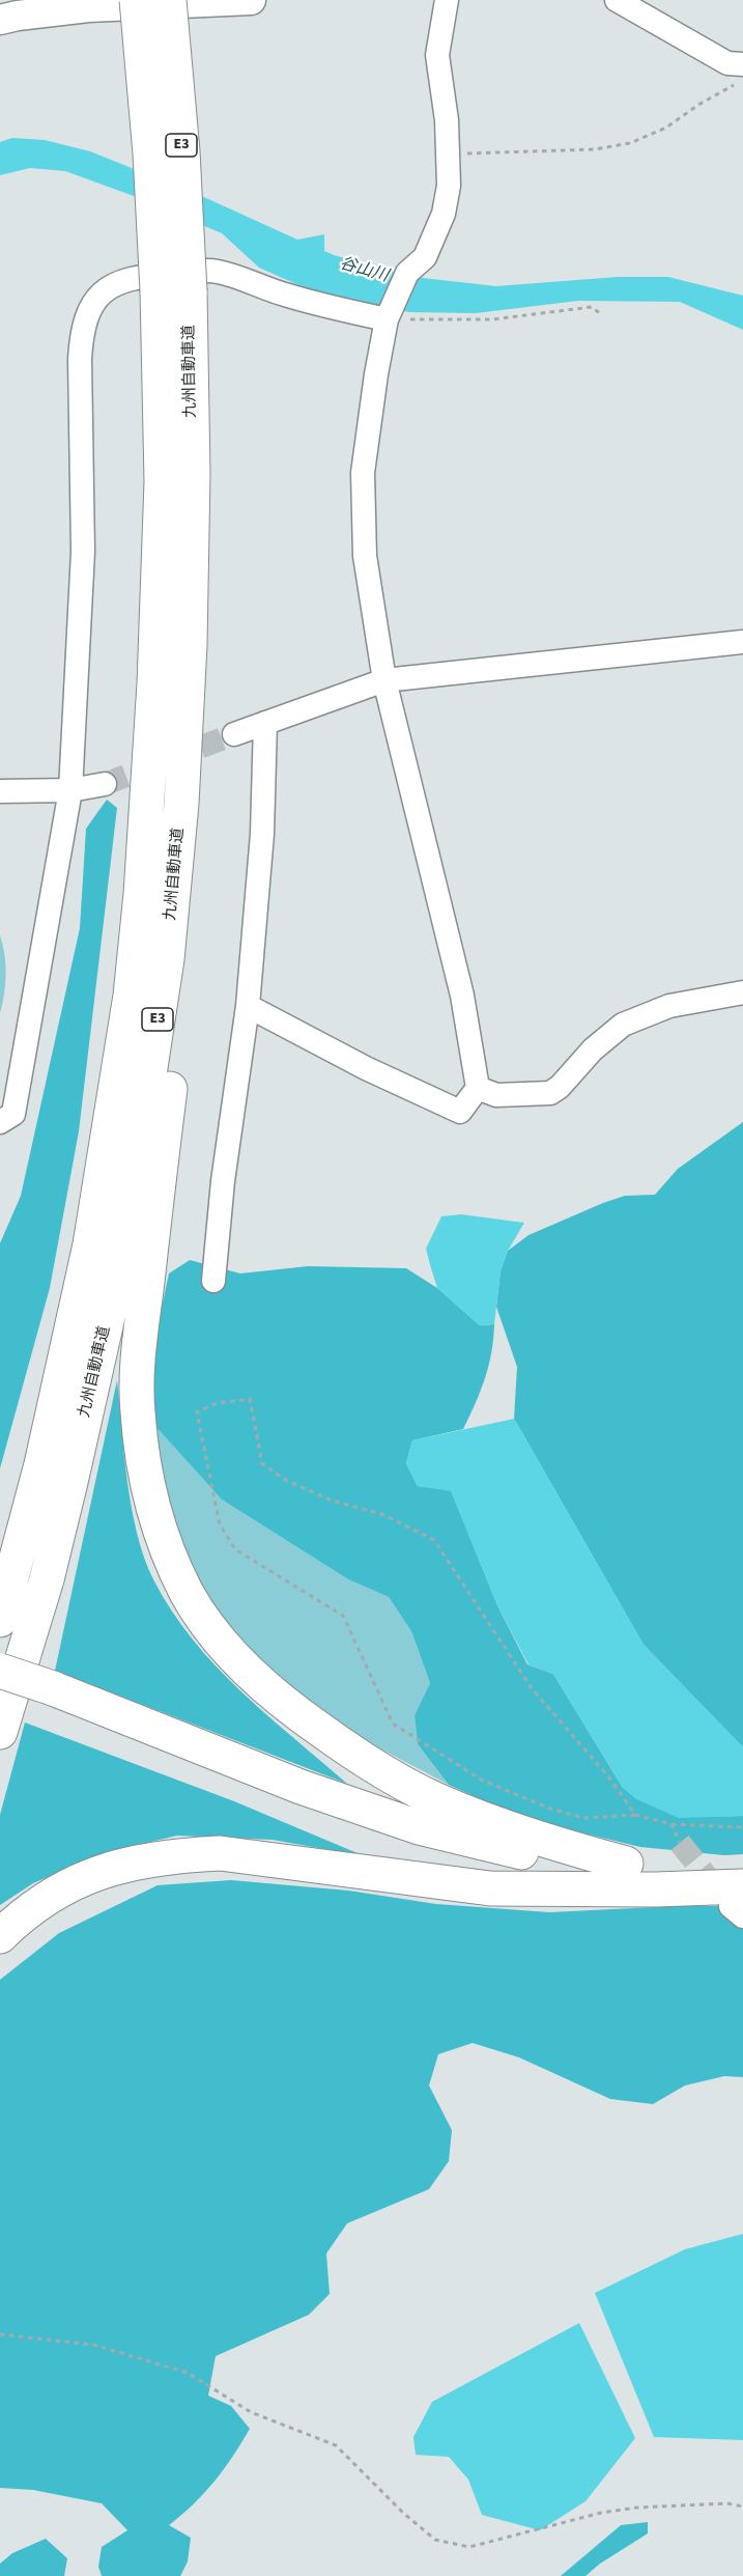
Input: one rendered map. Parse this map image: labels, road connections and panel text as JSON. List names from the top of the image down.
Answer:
{
  "streets": {
    "highway": ["E3", "九州自動車道"]
  },
  "water": ["谷山川"]
}
